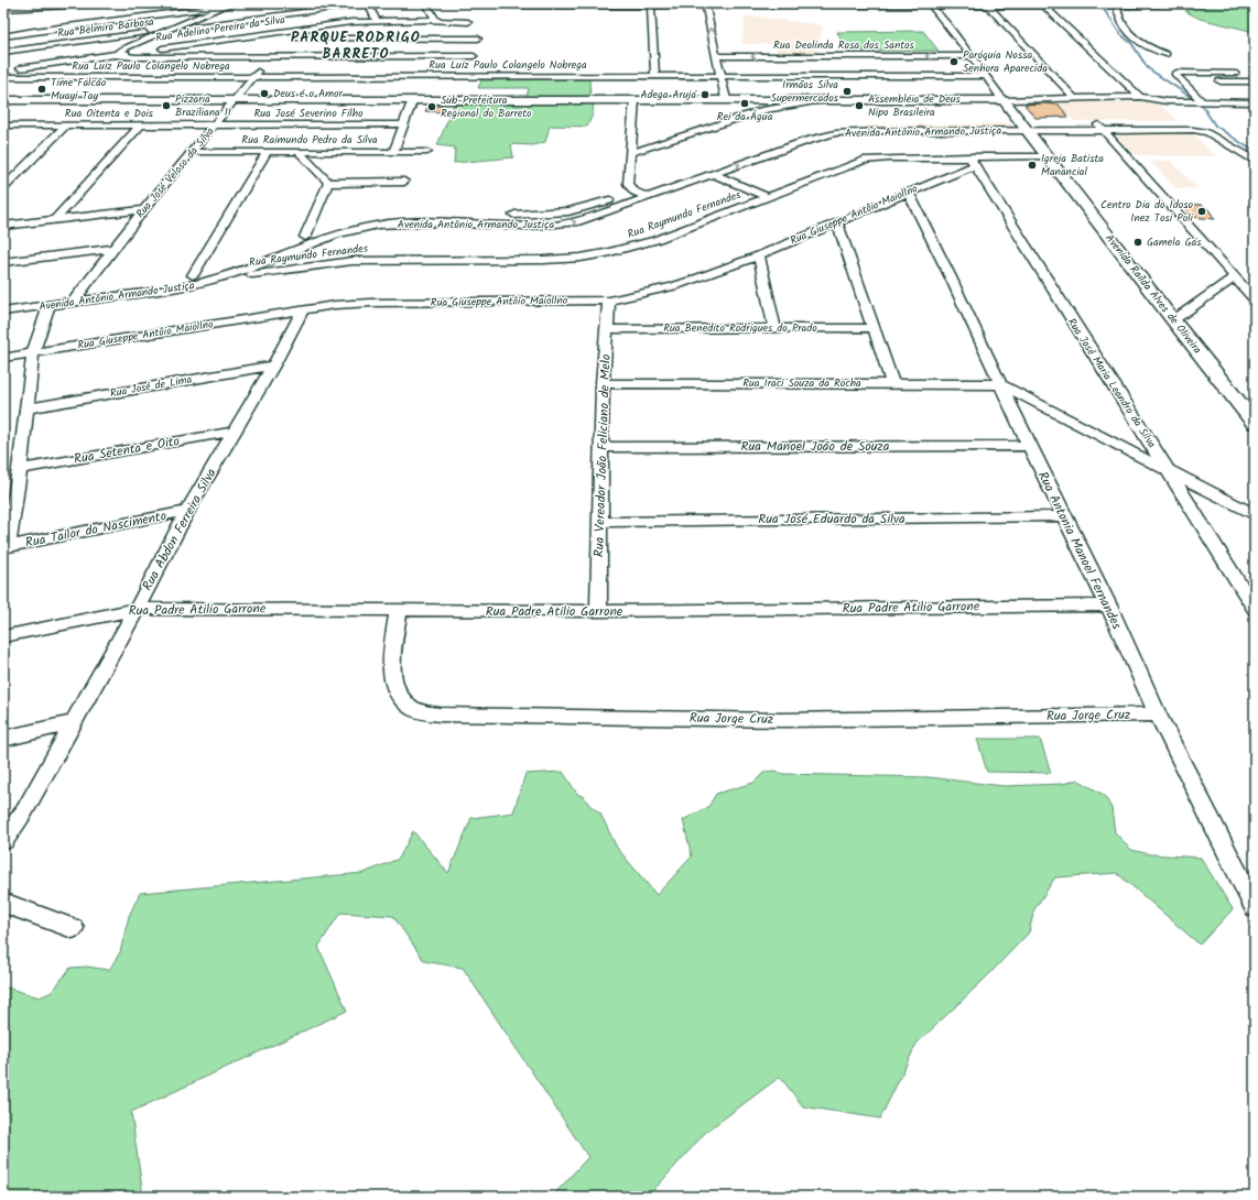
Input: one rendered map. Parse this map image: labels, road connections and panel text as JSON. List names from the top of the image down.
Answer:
{
  "streets": {
    "street": [
      "Rua Belmiro Barbosa",
      "Rua Adelino Pereira da Silva",
      "Rua Deolinda Rosa dos Santos",
      "Rua Luiz Paulo Colangelo Nobrega",
      "Rua Oitenta e Dois",
      "Rua José Severino Filho",
      "Avenida Antônio Armando Justiça",
      "Rua Raimundo Pedro da Silva",
      "Rua José Veloso da Silva",
      "Rua Raymundo Fernandes",
      "Rua Giuseppe Antôio Maiollno",
      "Avenida Raílda Alves de Oliveira",
      "Rua Benedito Rodrigues do Prado",
      "Rua Iraci Souza da Rocha",
      "Rua José Maria Leandro da Silva",
      "Rua José de Lima",
      "Rua Manoel João de Souza",
      "Rua Setenta e Oito",
      "Rua Vereador João Feliciano de Melo",
      "Rua José Eduardo da Silva",
      "Rua Tailor do Nascimento",
      "Rua Abdon Ferreira Silva",
      "Rua Antonia Manoel Fernandes",
      "Rua Padre Atilio Garrone",
      "Rua Jorge Cruz"
    ]
  },
  "crossings": [
    ["Rua Adelino Pereira da Silva", "Rua Luiz Paulo Colangelo Nobrega"],
    ["Rua Deolinda Rosa dos Santos", "Avenida Raílda Alves de Oliveira"],
    ["Rua Luiz Paulo Colangelo Nobrega", "Rua José Veloso da Silva"],
    ["Rua Luiz Paulo Colangelo Nobrega", "Avenida Raílda Alves de Oliveira"],
    ["Rua Oitenta e Dois", "Rua José Severino Filho"],
    ["Rua Oitenta e Dois", "Rua José Veloso da Silva"],
    ["Rua José Severino Filho", "Rua José Veloso da Silva"],
    ["Avenida Antônio Armando Justiça", "Rua José Veloso da Silva"],
    ["Avenida Antônio Armando Justiça", "Rua Raymundo Fernandes"],
    ["Avenida Antônio Armando Justiça", "Avenida Raílda Alves de Oliveira"],
    ["Rua Raimundo Pedro da Silva", "Rua José Veloso da Silva"],
    ["Rua Raymundo Fernandes", "Rua Giuseppe Antôio Maiollno"],
    ["Rua Raymundo Fernandes", "Avenida Raílda Alves de Oliveira"],
    ["Rua Raymundo Fernandes", "Rua José Maria Leandro da Silva"],
    ["Rua Giuseppe Antôio Maiollno", "Rua José Maria Leandro da Silva"],
    ["Rua Giuseppe Antôio Maiollno", "Rua Vereador João Feliciano de Melo"],
    ["Rua Giuseppe Antôio Maiollno", "Rua Abdon Ferreira Silva"],
    ["Rua Giuseppe Antôio Maiollno", "Rua Antonia Manoel Fernandes"],
    ["Rua Benedito Rodrigues do Prado", "Rua Vereador João Feliciano de Melo"],
    ["Rua Iraci Souza da Rocha", "Rua Vereador João Feliciano de Melo"],
    ["Rua Iraci Souza da Rocha", "Rua Antonia Manoel Fernandes"],
    ["Rua José de Lima", "Rua Abdon Ferreira Silva"],
    ["Rua Manoel João de Souza", "Rua Vereador João Feliciano de Melo"],
    ["Rua Manoel João de Souza", "Rua Antonia Manoel Fernandes"],
    ["Rua Setenta e Oito", "Rua Abdon Ferreira Silva"],
    ["Rua Vereador João Feliciano de Melo", "Rua José Eduardo da Silva"],
    ["Rua Vereador João Feliciano de Melo", "Rua Padre Atilio Garrone"],
    ["Rua José Eduardo da Silva", "Rua Antonia Manoel Fernandes"],
    ["Rua Tailor do Nascimento", "Rua Abdon Ferreira Silva"],
    ["Rua Abdon Ferreira Silva", "Rua Padre Atilio Garrone"],
    ["Rua Antonia Manoel Fernandes", "Rua Padre Atilio Garrone"],
    ["Rua Antonia Manoel Fernandes", "Rua Jorge Cruz"],
    ["Rua Padre Atilio Garrone", "Rua Jorge Cruz"]
  ],
  "districts": ["PARQUE RODRIGO BARRETO"],
  "places": [
    "Paróquia Nossa Senhora Aparecida",
    "Time Falcão Muayi Tay",
    "Irmãos Silva Supermercados",
    "Deus é o Amor",
    "Adega Arujá",
    "Rei da Água",
    "Pizzaria Braziliana II",
    "Assembléia de Deus Nipo Brasileira",
    "Sub-Prefeitura Regional do Barreto",
    "Igreja Batista Manancial",
    "Centro Dia do Idoso Inez Tosi Poli",
    "Gamela Gás"
  ]
}
